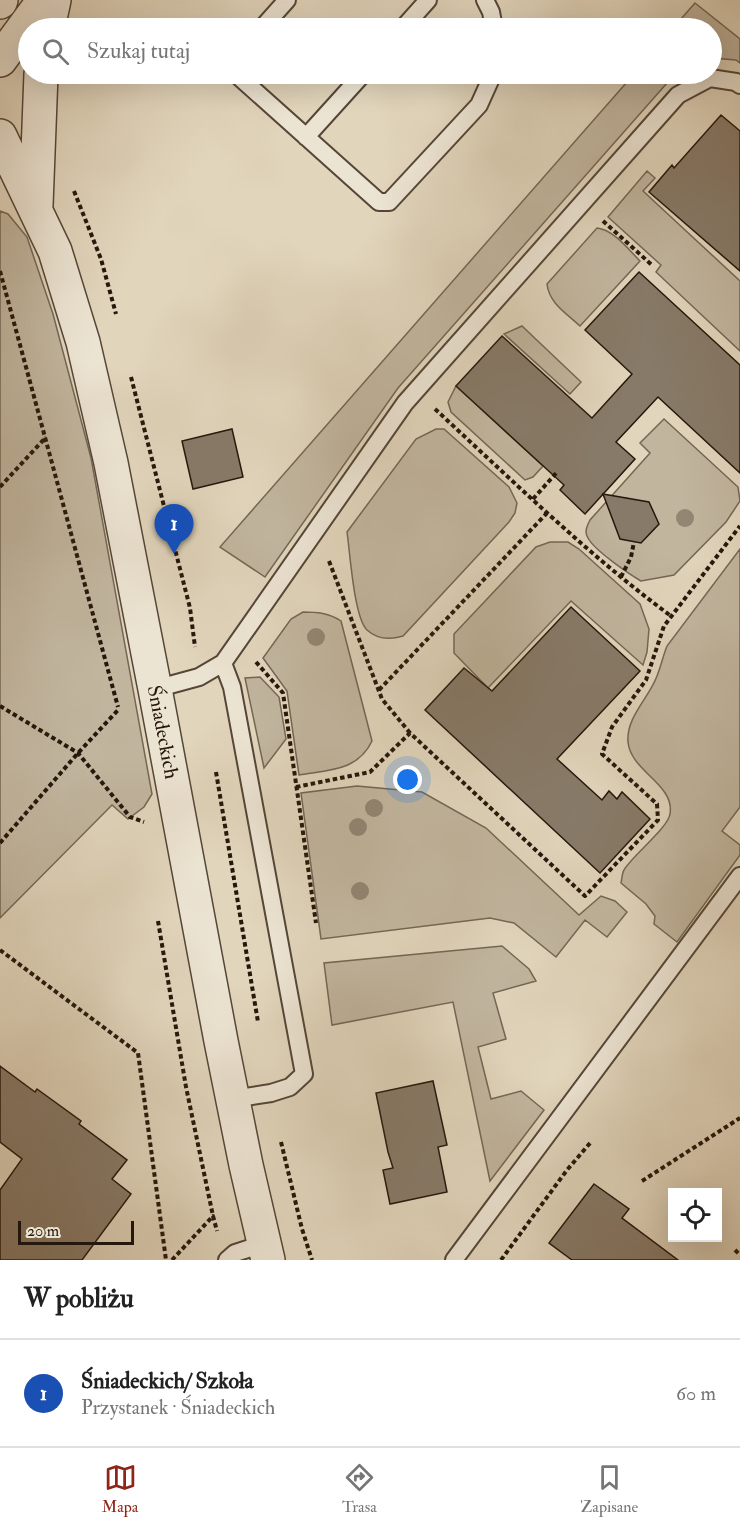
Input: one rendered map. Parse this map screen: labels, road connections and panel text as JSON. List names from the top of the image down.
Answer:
{
  "streets": {
    "street": ["Śniadeckich"]
  },
  "scale_bar": "20 m",
  "page": {
    "search": "Szukaj tutaj",
    "pins": "1",
    "scale": "20 m",
    "heading": "W pobliżu",
    "list": [
      {
        "mark": "1",
        "name": "Śniadeckich/ Szkoła",
        "note": "Przystanek · Śniadeckich",
        "value": "60 m"
      }
    ],
    "nav": ["Mapa", "Trasa", "Zapisane"]
  }
}
